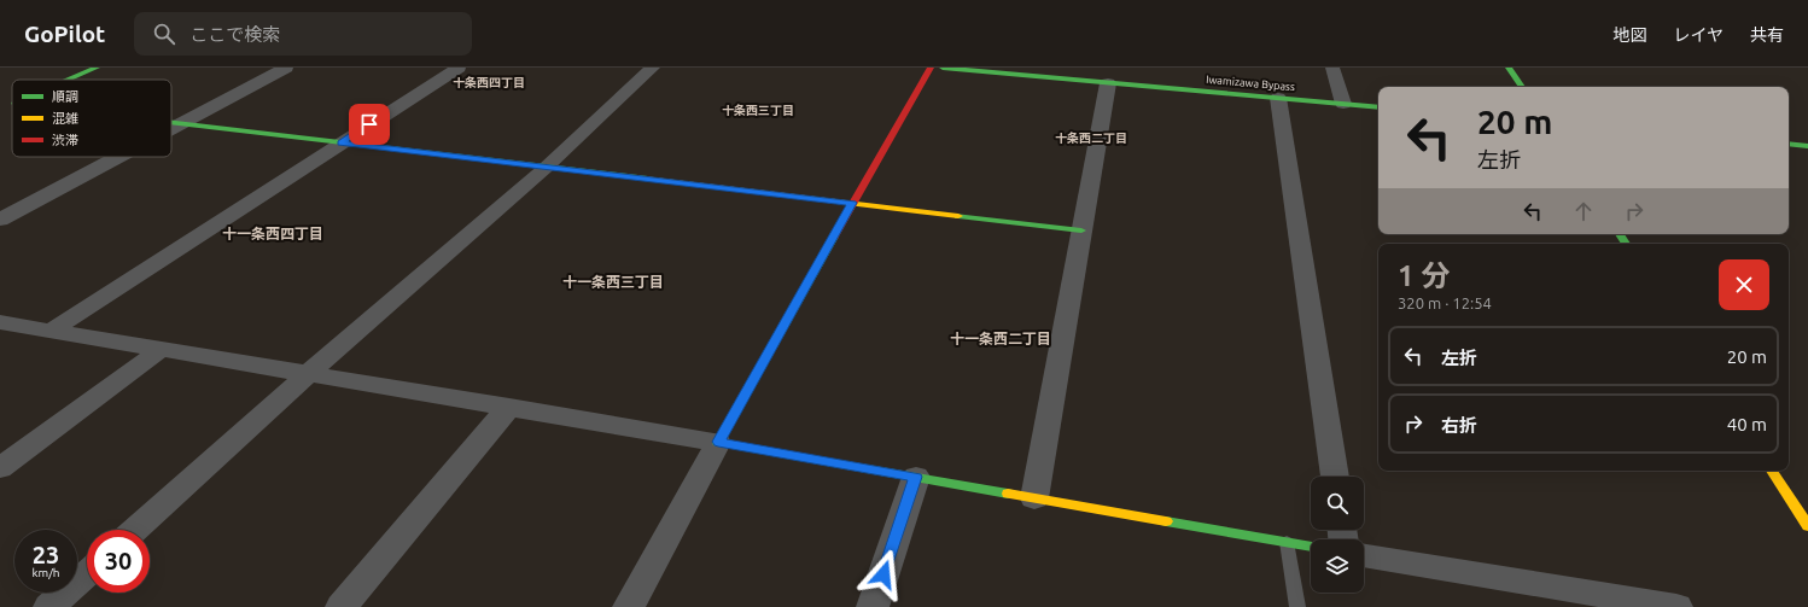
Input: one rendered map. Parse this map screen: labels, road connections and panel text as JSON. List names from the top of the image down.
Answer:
{
  "streets": {
    "main road": ["Iwamizawa Bypass"]
  },
  "districts": [
    "十条西四丁目",
    "十条西三丁目",
    "十条西二丁目",
    "十一条西四丁目",
    "十一条西三丁目",
    "十一条西二丁目"
  ],
  "legend": ["順調", "混雑", "渋滞"],
  "page": {
    "header": "GoPilot",
    "search": "ここで検索",
    "nav": ["地図", "レイヤ", "共有"],
    "turn": ["20 m", "左折"],
    "heading": ["1 分", "320 m · 12:54"],
    "list": [
      {
        "name": "左折",
        "value": "20 m"
      },
      {
        "name": "右折",
        "value": "40 m"
      }
    ],
    "speed": "23 km/h",
    "limit": "30"
  }
}
